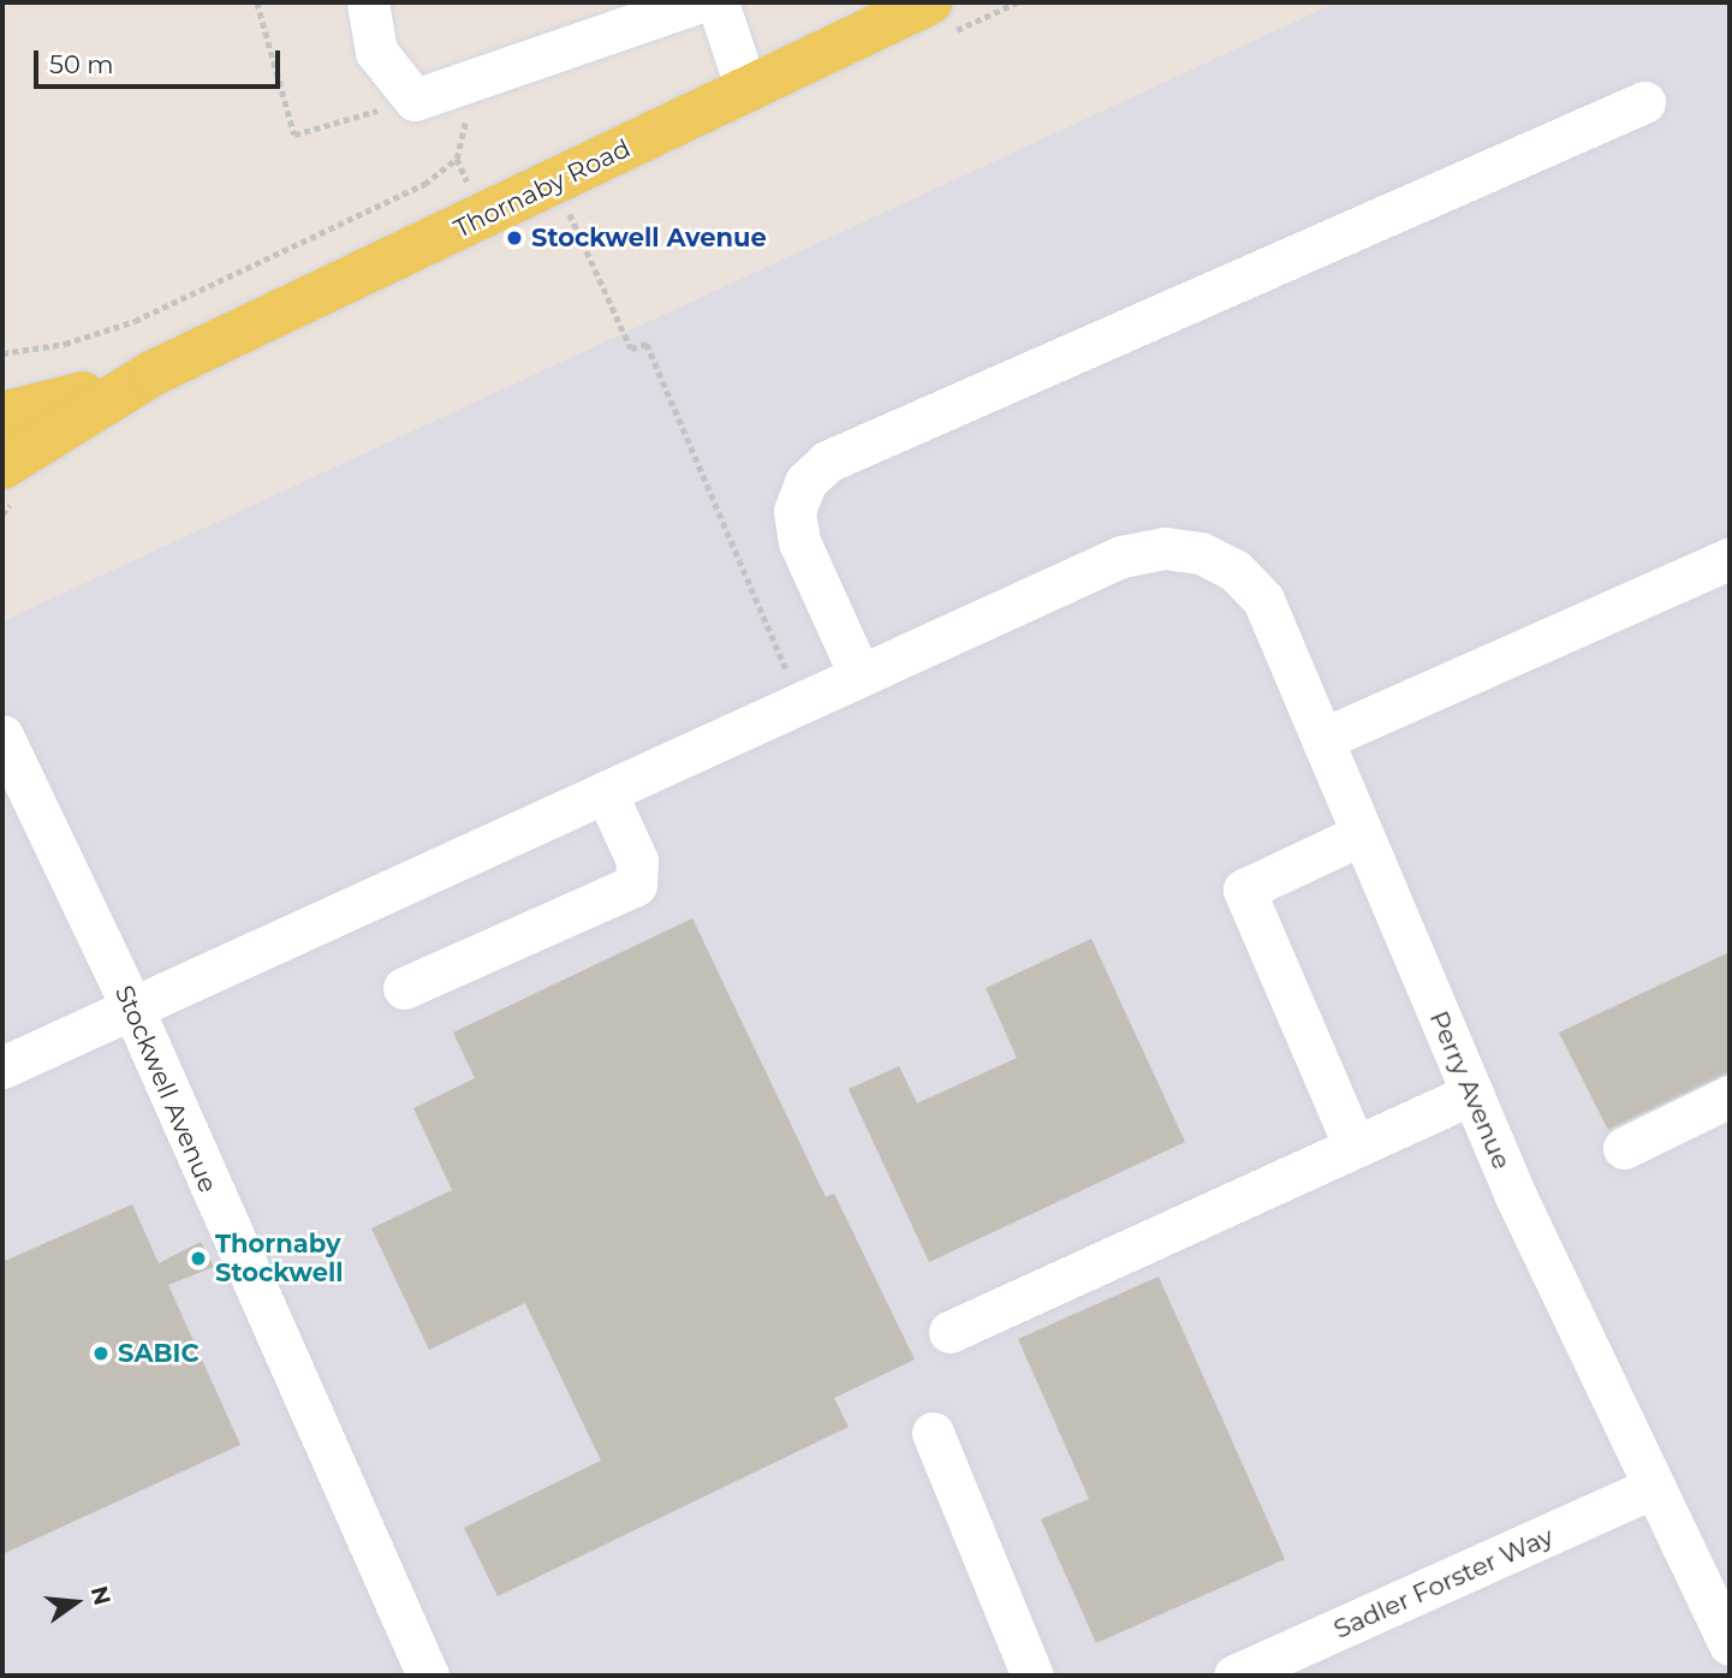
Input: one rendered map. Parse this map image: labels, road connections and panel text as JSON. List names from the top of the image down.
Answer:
{
  "streets": {
    "main road": ["Thornaby Road"],
    "street": ["Stockwell Avenue", "Perry Avenue", "Sadler Forster Way"]
  },
  "crossings": [
    ["Perry Avenue", "Sadler Forster Way"]
  ],
  "places": ["Stockwell Avenue", "Thornaby Stockwell", "SABIC"],
  "scale_bar": "50 m",
  "north": "right"
}
